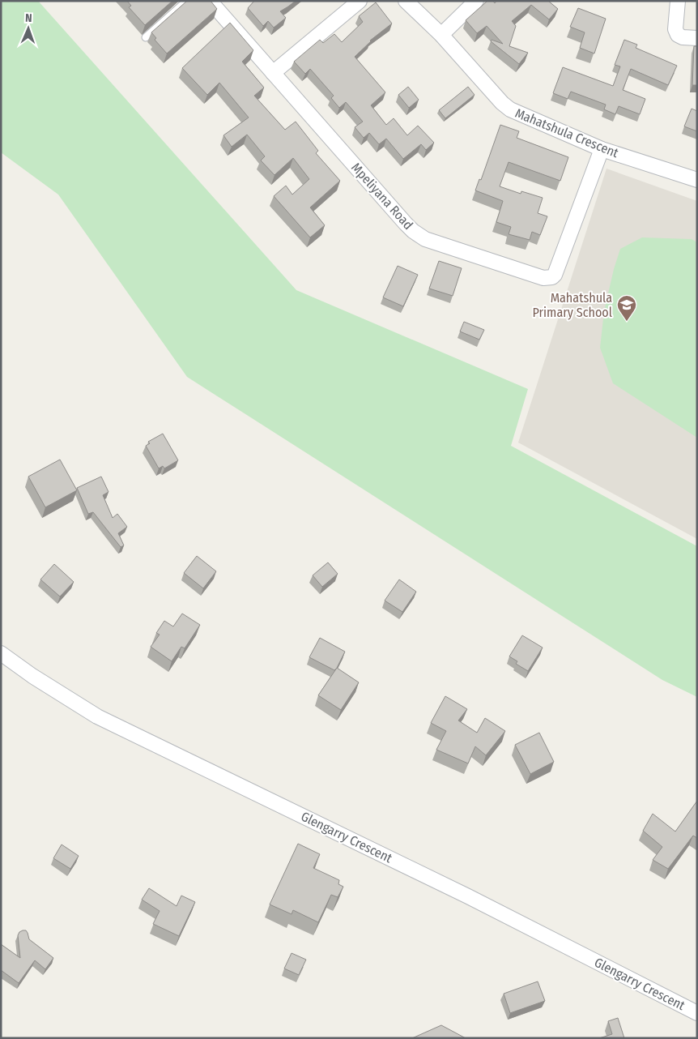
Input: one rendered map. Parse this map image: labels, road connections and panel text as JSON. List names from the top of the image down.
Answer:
{
  "streets": {
    "street": ["Mahatshula Crescent", "Mpeliyana Road", "Glengarry Crescent"]
  },
  "crossings": [
    ["Mahatshula Crescent", "Mpeliyana Road"]
  ],
  "places": {
    "school or university": ["Mahatshula Primary School"]
  },
  "north": "top"
}
